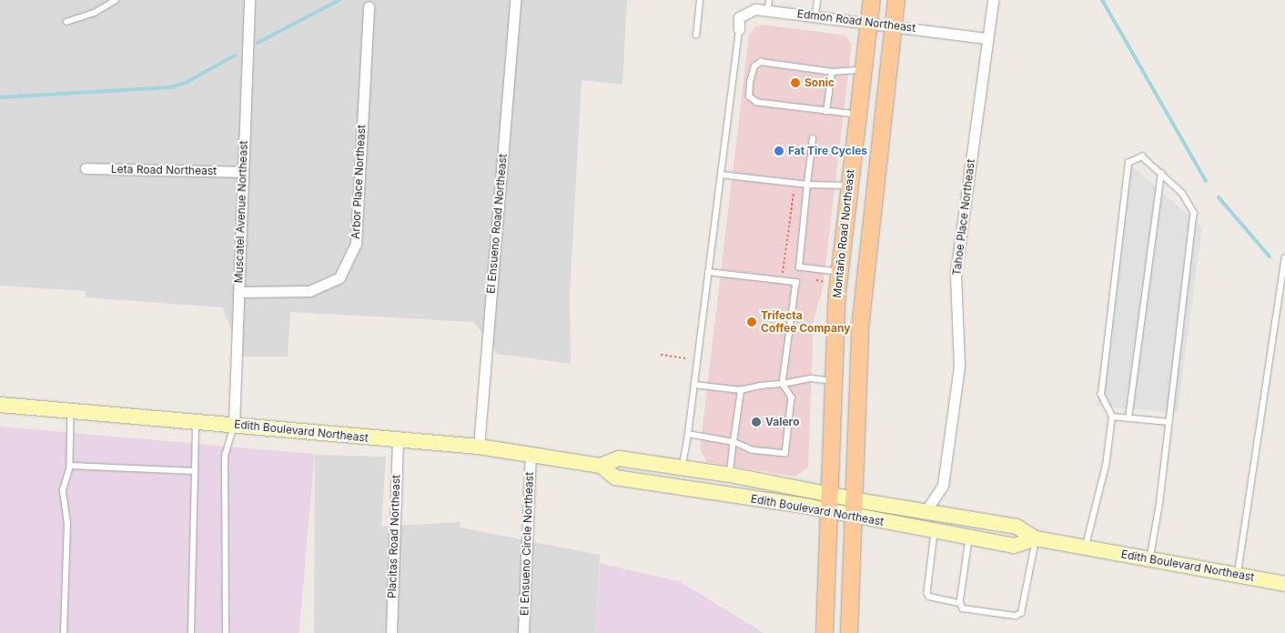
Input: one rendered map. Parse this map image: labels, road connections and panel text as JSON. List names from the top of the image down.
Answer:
{
  "streets": {
    "main road": ["Montaño Road Northeast"],
    "street": [
      "Edmon Road Northeast",
      "Leta Road Northeast",
      "Arbor Place Northeast",
      "Muscatel Avenue Northeast",
      "Tahoe Place Northeast",
      "El Ensueno Road Northeast",
      "Edith Boulevard Northeast",
      "Placitas Road Northeast",
      "El Ensueno Circle Northeast"
    ]
  },
  "crossings": [
    ["Edmon Road Northeast", "Tahoe Place Northeast"],
    ["Edmon Road Northeast", "Montaño Road Northeast"],
    ["Leta Road Northeast", "Muscatel Avenue Northeast"],
    ["Arbor Place Northeast", "Muscatel Avenue Northeast"],
    ["Muscatel Avenue Northeast", "Edith Boulevard Northeast"],
    ["Tahoe Place Northeast", "Edith Boulevard Northeast"],
    ["El Ensueno Road Northeast", "Edith Boulevard Northeast"],
    ["Montaño Road Northeast", "Edith Boulevard Northeast"],
    ["Edith Boulevard Northeast", "Placitas Road Northeast"],
    ["Edith Boulevard Northeast", "El Ensueno Circle Northeast"]
  ],
  "places": [
    "Sonic",
    "Fat Tire Cycles",
    "Trifecta Coffee Company",
    "Valero"
  ]
}
